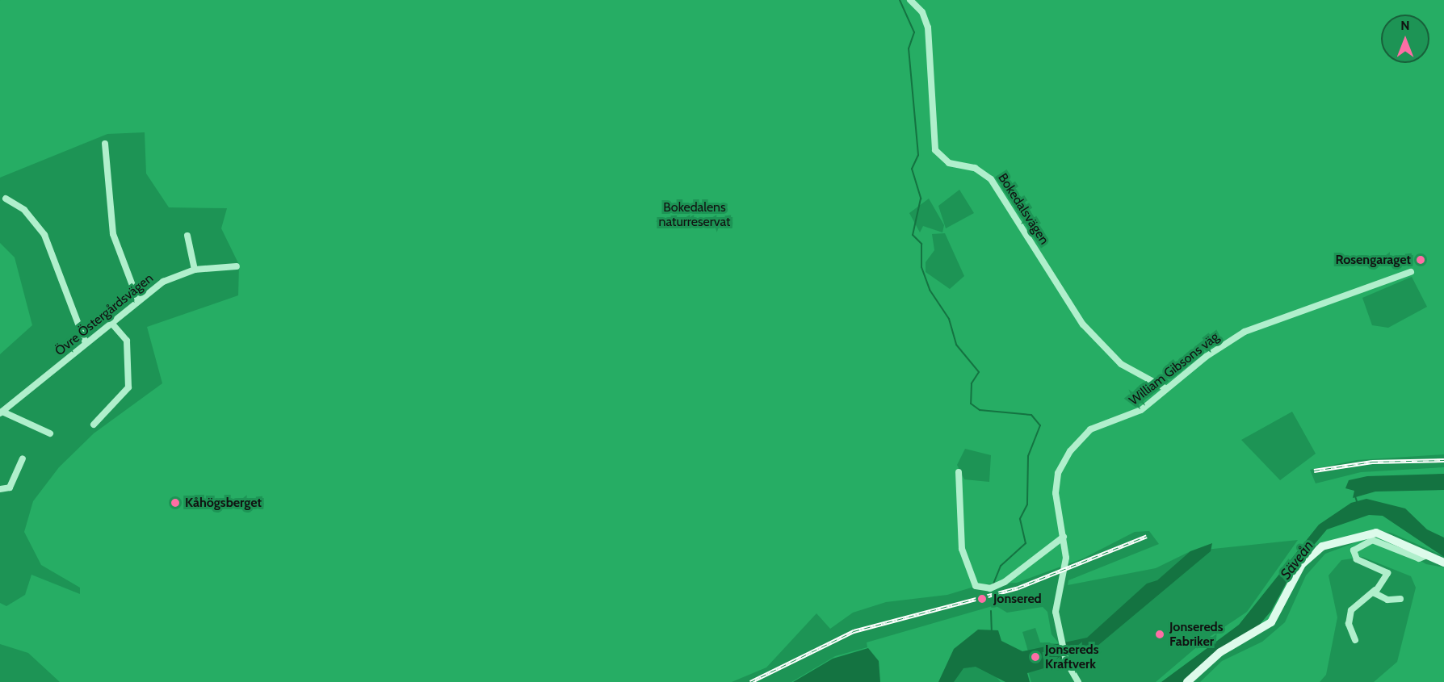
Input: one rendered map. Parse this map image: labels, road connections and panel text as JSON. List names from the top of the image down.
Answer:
{
  "streets": {
    "street": ["Bokedalsvägen", "Övre Östergårdsvägen", "William Gibsons väg"]
  },
  "crossings": [
    ["Bokedalsvägen", "William Gibsons väg"]
  ],
  "water": ["Säveån"],
  "parks": ["Bokedalens naturreservat"],
  "places": [
    "Rosengaraget",
    "Kåhögsberget",
    "Jonsered",
    "Jonsereds Fabriker",
    "Jonsereds Kraftverk"
  ],
  "north": "top"
}
